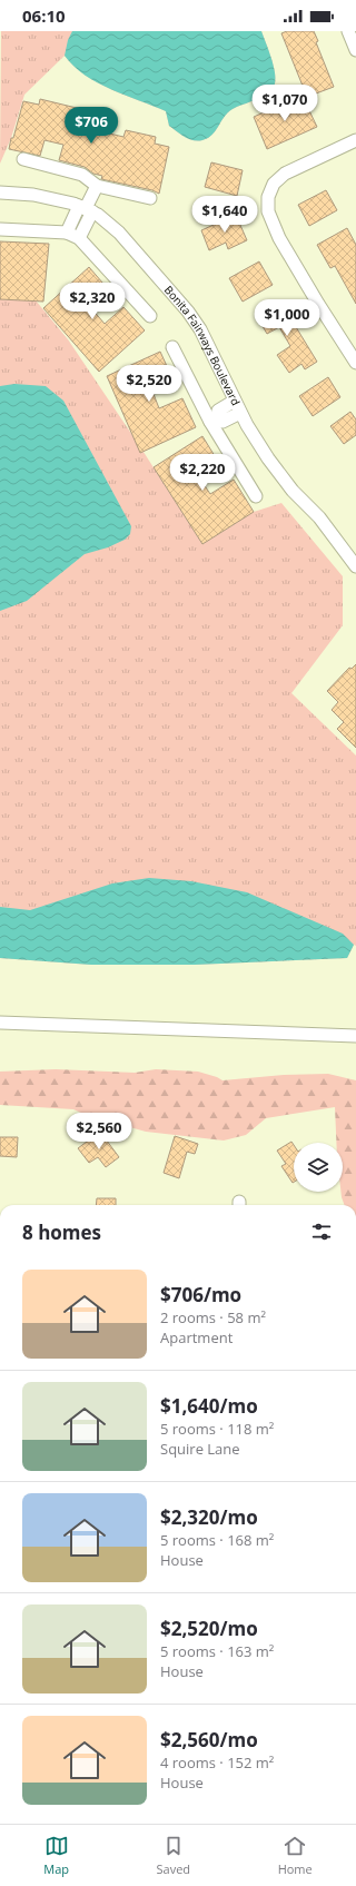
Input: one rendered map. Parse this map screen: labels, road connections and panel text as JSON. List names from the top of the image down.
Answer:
{
  "streets": {
    "street": ["Bonita Fairways Boulevard"]
  },
  "page": {
    "status": "06:10",
    "price": [
      "$1,070",
      "$706",
      "$1,640",
      "$2,320",
      "$1,000",
      "$2,520",
      "$2,220",
      "$2,560"
    ],
    "heading": "8 homes",
    "list": [
      {
        "name": "$706/mo",
        "note": "2 rooms · 58 m² · Apartment"
      },
      {
        "name": "$1,640/mo",
        "note": "5 rooms · 118 m² · Squire Lane"
      },
      {
        "name": "$2,320/mo",
        "note": "5 rooms · 168 m² · House"
      },
      {
        "name": "$2,520/mo",
        "note": "5 rooms · 163 m² · House"
      },
      {
        "name": "$2,560/mo",
        "note": "4 rooms · 152 m² · House"
      }
    ],
    "tabs": ["Map", "Saved", "Home"]
  }
}
